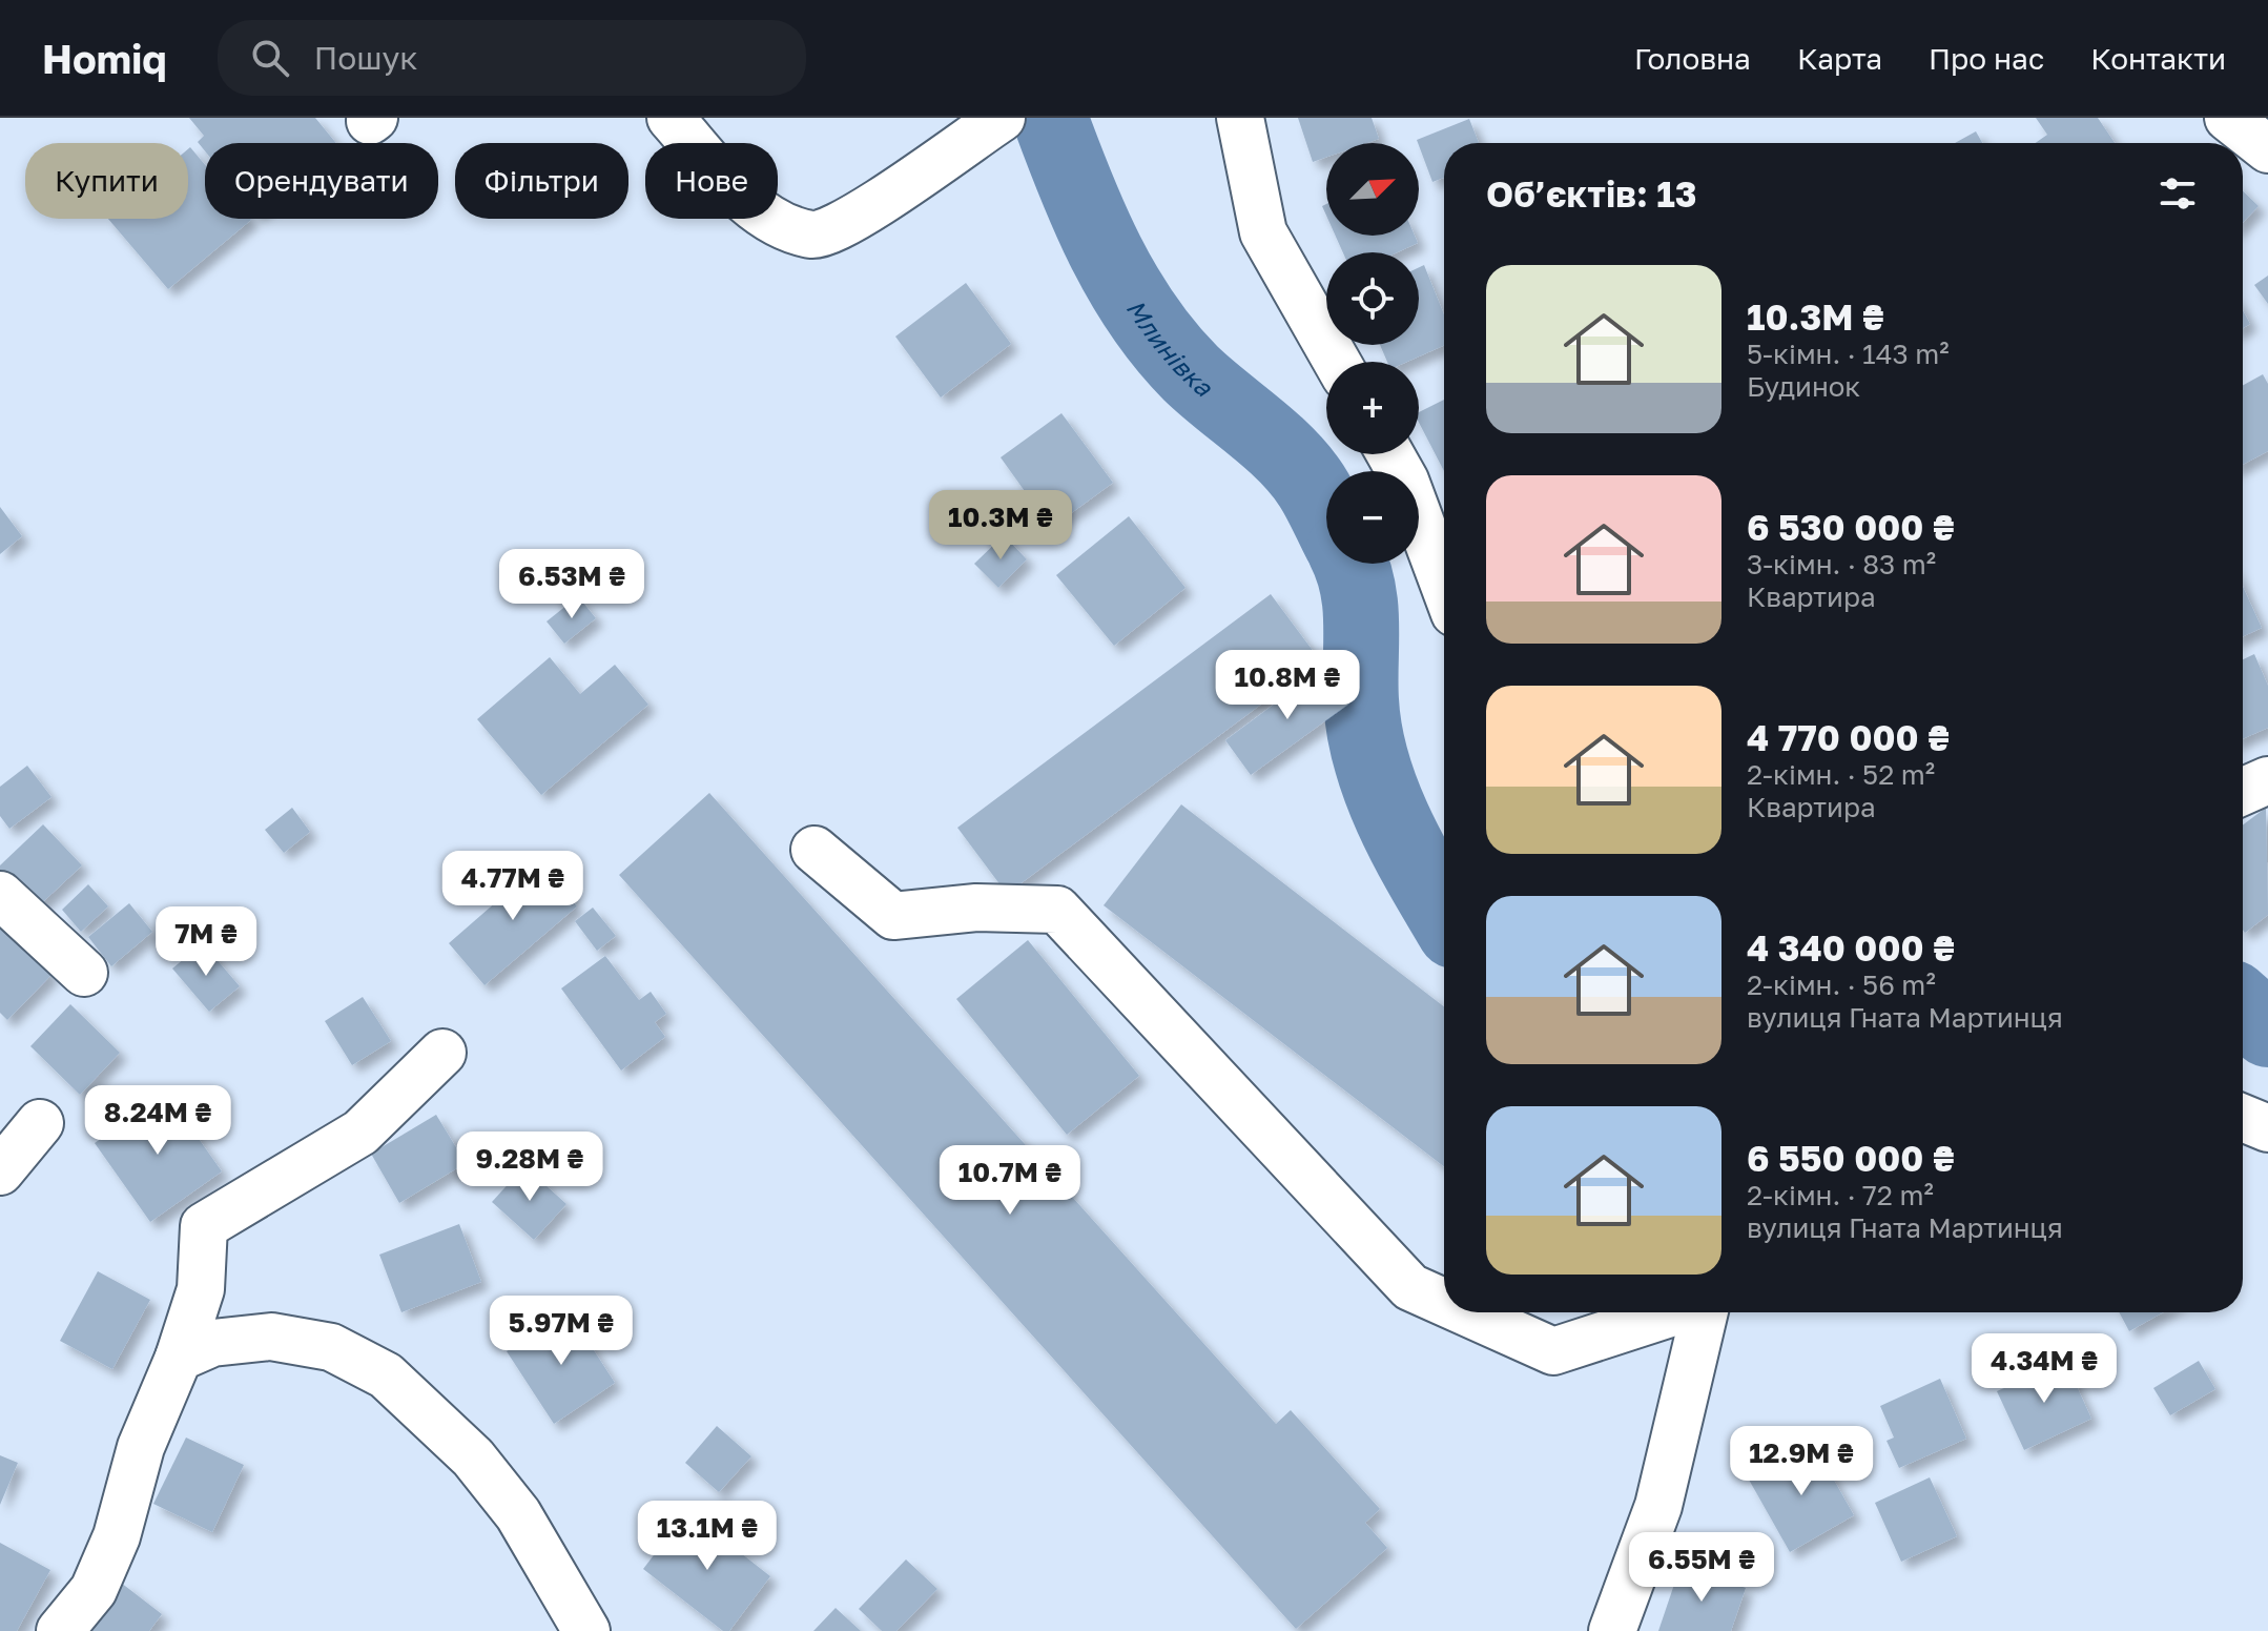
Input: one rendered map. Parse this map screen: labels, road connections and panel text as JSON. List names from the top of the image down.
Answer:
{
  "water": ["Млинівка"],
  "north": "top right",
  "page": {
    "header": "Homiq",
    "search": "Пошук",
    "nav": [
      "Головна",
      "Карта",
      "Про нас",
      "Контакти"
    ],
    "map_buttons": ["+", "−"],
    "chip": [
      "Купити",
      "Орендувати",
      "Фільтри",
      "Нове"
    ],
    "heading": "Об’єктів: 13",
    "list": [
      {
        "name": "10.3M ₴",
        "note": "5-кімн. · 143 m² · Будинок"
      },
      {
        "name": "6 530 000 ₴",
        "note": "3-кімн. · 83 m² · Квартира"
      },
      {
        "name": "4 770 000 ₴",
        "note": "2-кімн. · 52 m² · Квартира"
      },
      {
        "name": "4 340 000 ₴",
        "note": "2-кімн. · 56 m² · вулиця Гната Мартинця"
      },
      {
        "name": "6 550 000 ₴",
        "note": "2-кімн. · 72 m² · вулиця Гната Мартинця"
      }
    ],
    "price": [
      "10.3M ₴",
      "6.53M ₴",
      "10.8M ₴",
      "4.77M ₴",
      "7M ₴",
      "8.24M ₴",
      "9.28M ₴",
      "10.7M ₴",
      "5.97M ₴",
      "4.34M ₴",
      "12.9M ₴",
      "13.1M ₴",
      "6.55M ₴"
    ]
  }
}
